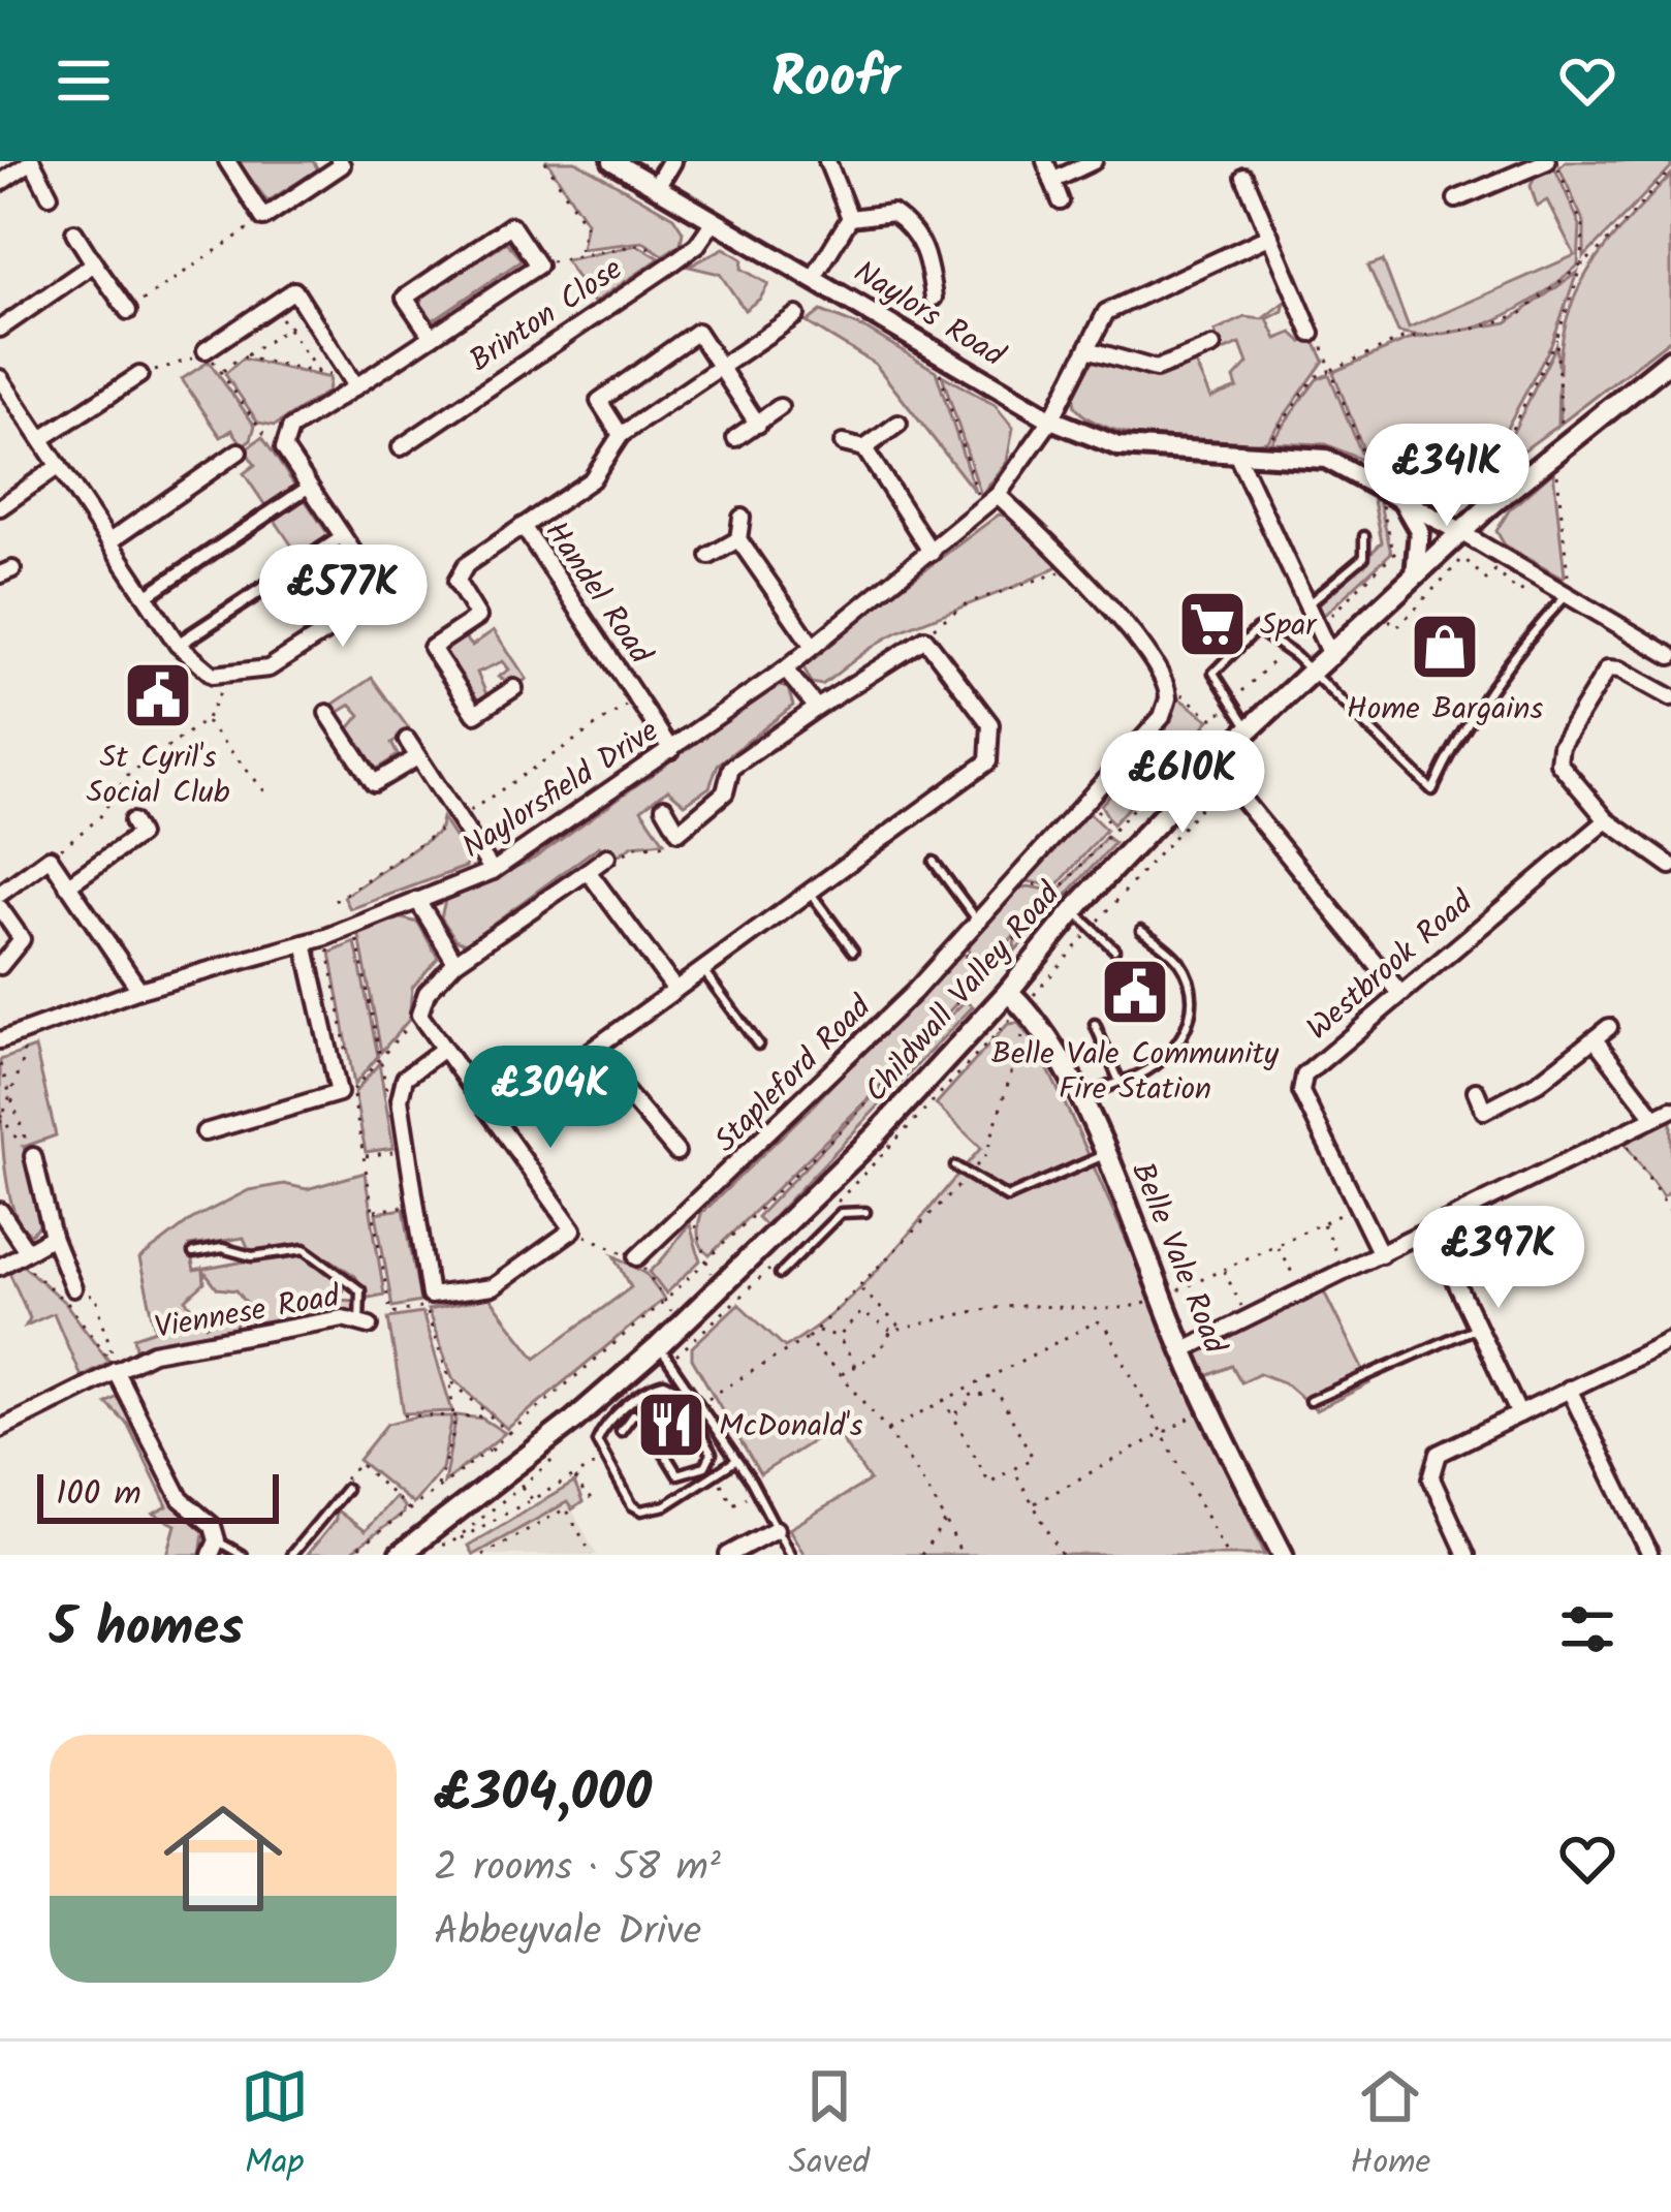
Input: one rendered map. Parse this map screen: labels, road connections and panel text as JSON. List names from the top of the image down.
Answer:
{
  "streets": {
    "main road": ["Childwall Valley Road", "Belle Vale Road"],
    "street": [
      "Naylors Road",
      "Brinton Close",
      "Handel Road",
      "Naylorsfield Drive",
      "Westbrook Road",
      "Stapleford Road",
      "Viennese Road"
    ]
  },
  "crossings": [
    ["Naylors Road", "Brinton Close"],
    ["Naylors Road", "Naylorsfield Drive"],
    ["Naylors Road", "Childwall Valley Road"],
    ["Handel Road", "Naylorsfield Drive"],
    ["Childwall Valley Road", "Belle Vale Road"]
  ],
  "places": {
    "supermarket": ["Spar"],
    "shop": ["Home Bargains"],
    "public building": ["St Cyril's Social Club", "Belle Vale Community Fire Station"],
    "restaurant": ["McDonald's"]
  },
  "scale_bar": "100 m",
  "page": {
    "header": "Roofr",
    "price": [
      "£341K",
      "£577K",
      "£610K",
      "£304K",
      "£397K"
    ],
    "scale": "100 m",
    "heading": "5 homes",
    "list": [
      {
        "name": "£304,000",
        "note": "2 rooms · 58 m² · Abbeyvale Drive"
      }
    ],
    "tabs": ["Map", "Saved", "Home"]
  }
}
